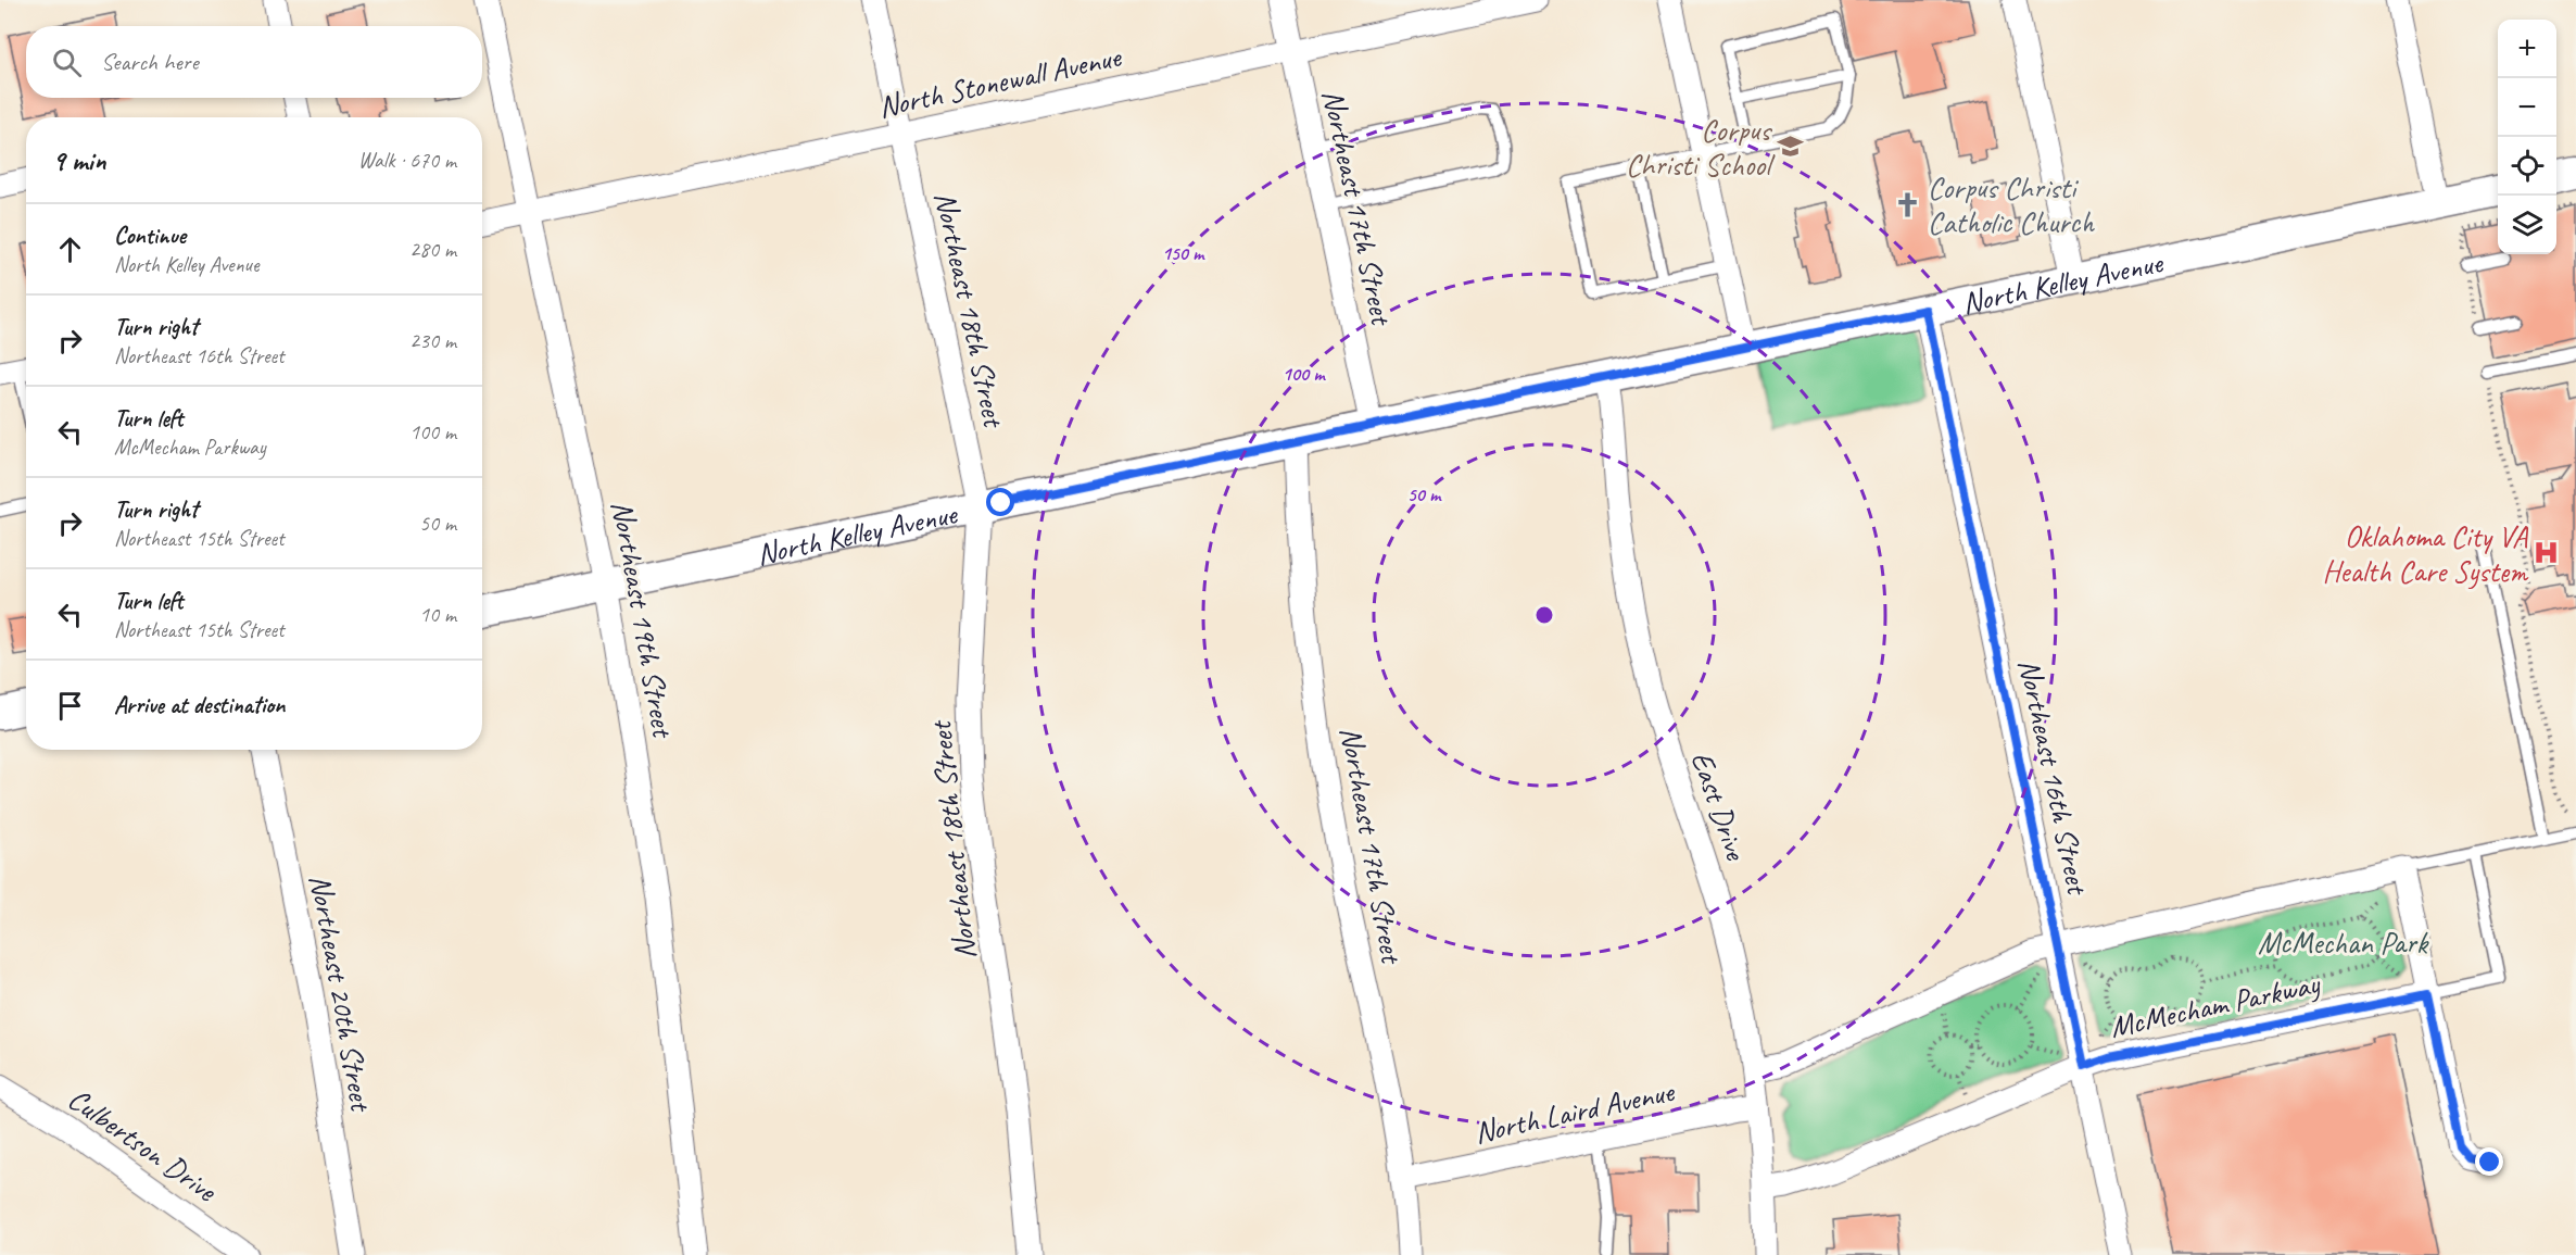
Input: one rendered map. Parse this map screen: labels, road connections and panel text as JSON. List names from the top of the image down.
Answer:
{
  "streets": {
    "street": [
      "North Stonewall Avenue",
      "Northeast 17th Street",
      "North Kelley Avenue",
      "Northeast 18th Street",
      "Northeast 19th Street",
      "Northeast 16th Street",
      "East Drive",
      "Northeast 20th Street",
      "McMecham Parkway",
      "North Laird Avenue",
      "Culbertson Drive"
    ]
  },
  "crossings": [
    ["North Stonewall Avenue", "Northeast 17th Street"],
    ["North Stonewall Avenue", "Northeast 18th Street"],
    ["North Stonewall Avenue", "Northeast 19th Street"],
    ["Northeast 17th Street", "North Kelley Avenue"],
    ["Northeast 17th Street", "North Laird Avenue"],
    ["North Kelley Avenue", "Northeast 18th Street"],
    ["North Kelley Avenue", "Northeast 19th Street"],
    ["North Kelley Avenue", "Northeast 16th Street"],
    ["North Kelley Avenue", "East Drive"],
    ["Northeast 16th Street", "McMecham Parkway"],
    ["East Drive", "McMecham Parkway"],
    ["East Drive", "North Laird Avenue"]
  ],
  "parks": ["McMechan Park"],
  "places": {
    "school or university": ["Corpus Christi School"],
    "church": ["Corpus Christi Catholic Church"],
    "hospital": ["Oklahoma City VA Health Care System"]
  },
  "page": {
    "map_buttons": ["+", "−"],
    "search": "Search here",
    "heading": ["9 min", "Walk · 670 m"],
    "list": [
      ["Continue", "North Kelley Avenue", "280 m"],
      ["Turn right", "Northeast 16th Street", "230 m"],
      ["Turn left", "McMecham Parkway", "100 m"],
      ["Turn right", "Northeast 15th Street", "50 m"],
      ["Turn left", "Northeast 15th Street", "10 m"],
      "Arrive at destination"
    ]
  },
  "rings": ["150 m", "100 m", "50 m"]
}
